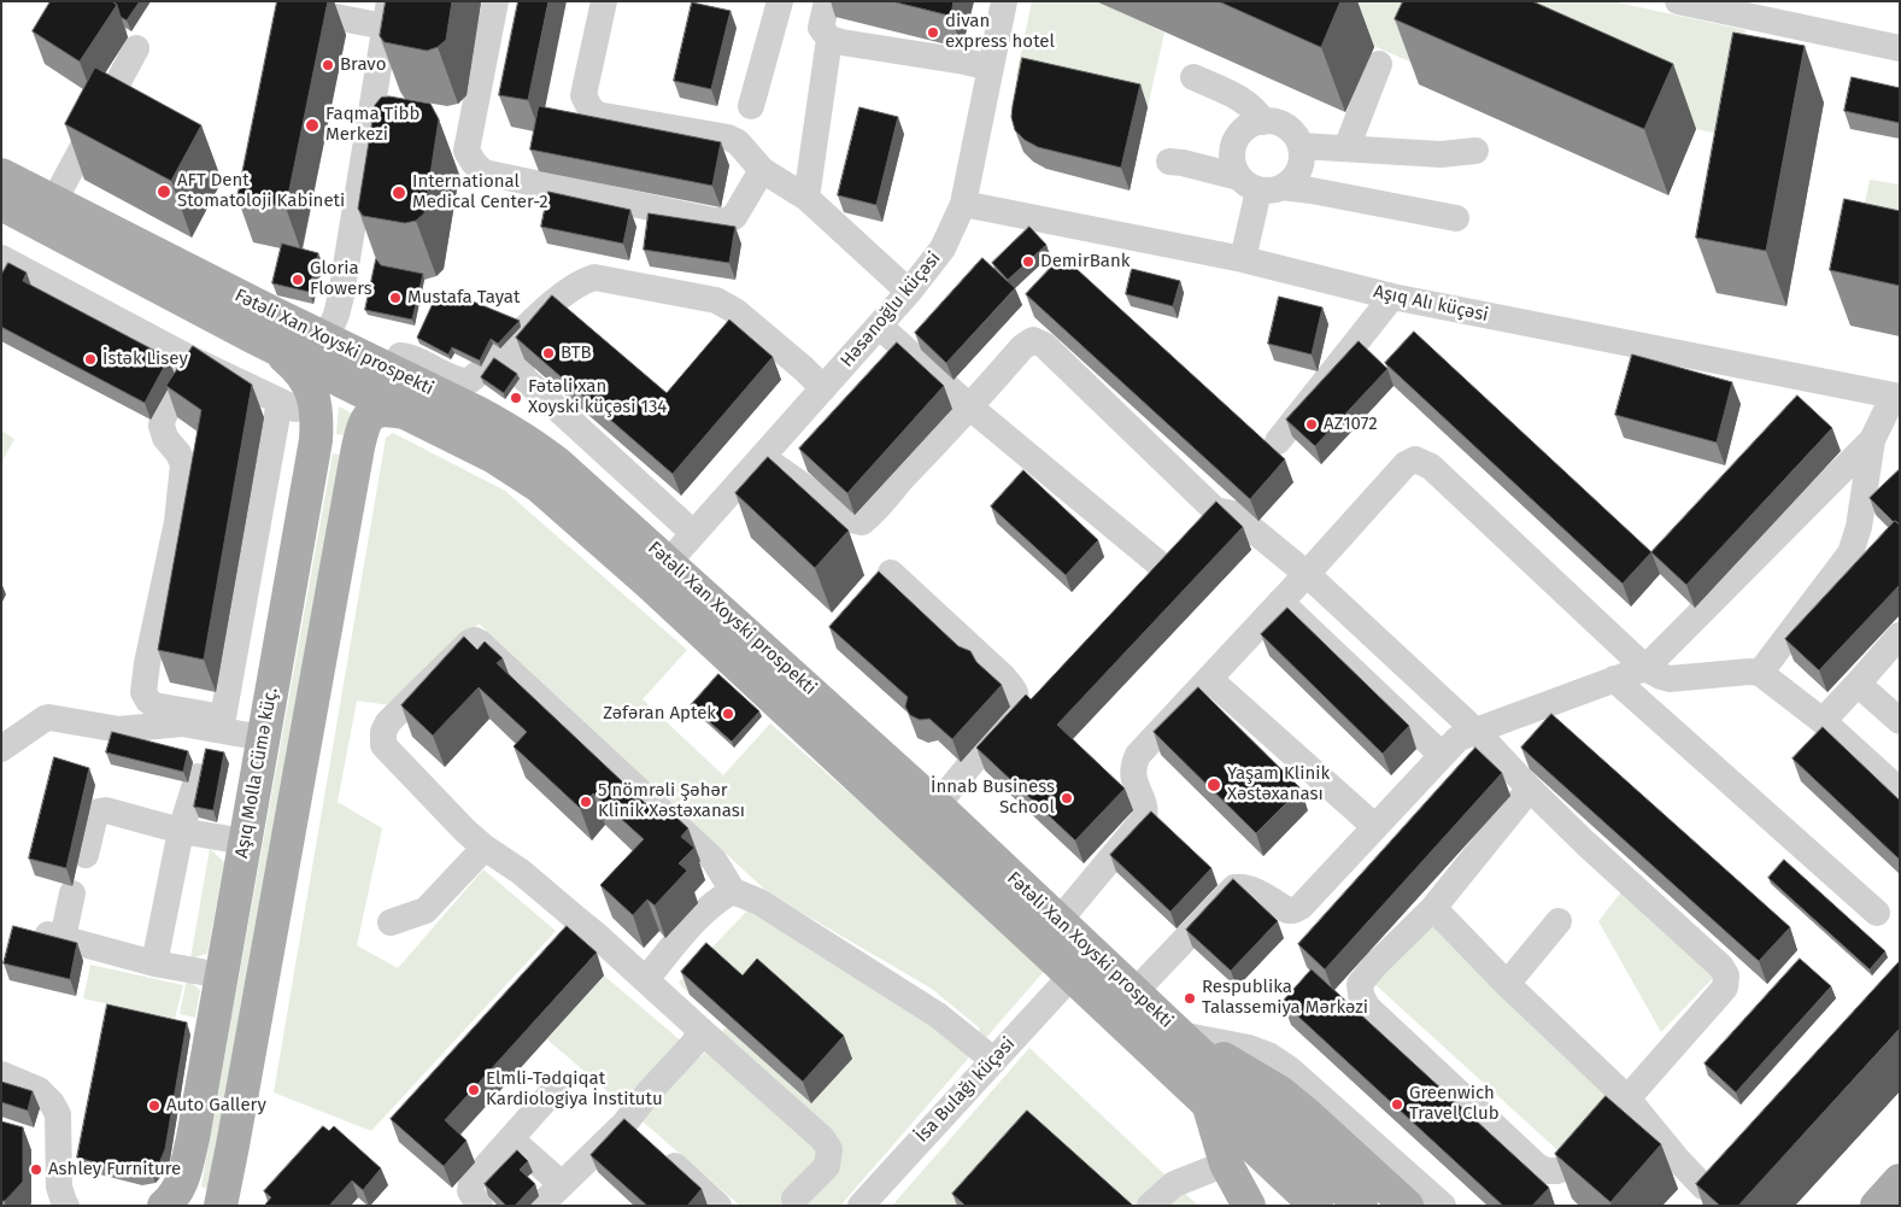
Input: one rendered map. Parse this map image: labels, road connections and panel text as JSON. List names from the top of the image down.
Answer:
{
  "streets": {
    "main road": ["Fətəli Xan Xoyski prospekti", "Aşıq Molla Cümə küç."],
    "street": ["Aşıq Alı küçəsi", "Həsənoğlu küçəsi", "İsa Bulağı küçəsi"]
  },
  "crossings": [
    ["Aşıq Alı küçəsi", "Həsənoğlu küçəsi"],
    ["Həsənoğlu küçəsi", "Fətəli Xan Xoyski prospekti"],
    ["Fətəli Xan Xoyski prospekti", "Aşıq Molla Cümə küç."],
    ["Fətəli Xan Xoyski prospekti", "İsa Bulağı küçəsi"]
  ],
  "places": [
    "divan express hotel",
    "Bravo",
    "Faqma Tibb Merkezi",
    "AFT Dent Stomatoloji Kabineti",
    "International Medical Center-2",
    "DemirBank",
    "Gloria Flowers",
    "Mustafa Tayat",
    "BTB",
    "İstək Lisey",
    "Fətəli xan Xoyski küçəsi 134",
    "AZ1072",
    "Zəfəran Aptek",
    "Yaşam Klinik Xəstəxanası",
    "İnnab Business School",
    "5 nömrəli Şəhər Klinik Xəstəxanası",
    "Respublika Talassemiya Mərkəzi",
    "Elmli-Tədqiqat Kardiologiya İnstitutu",
    "Greenwich Travel Club",
    "Auto Gallery",
    "Ashley Furniture"
  ]
}
